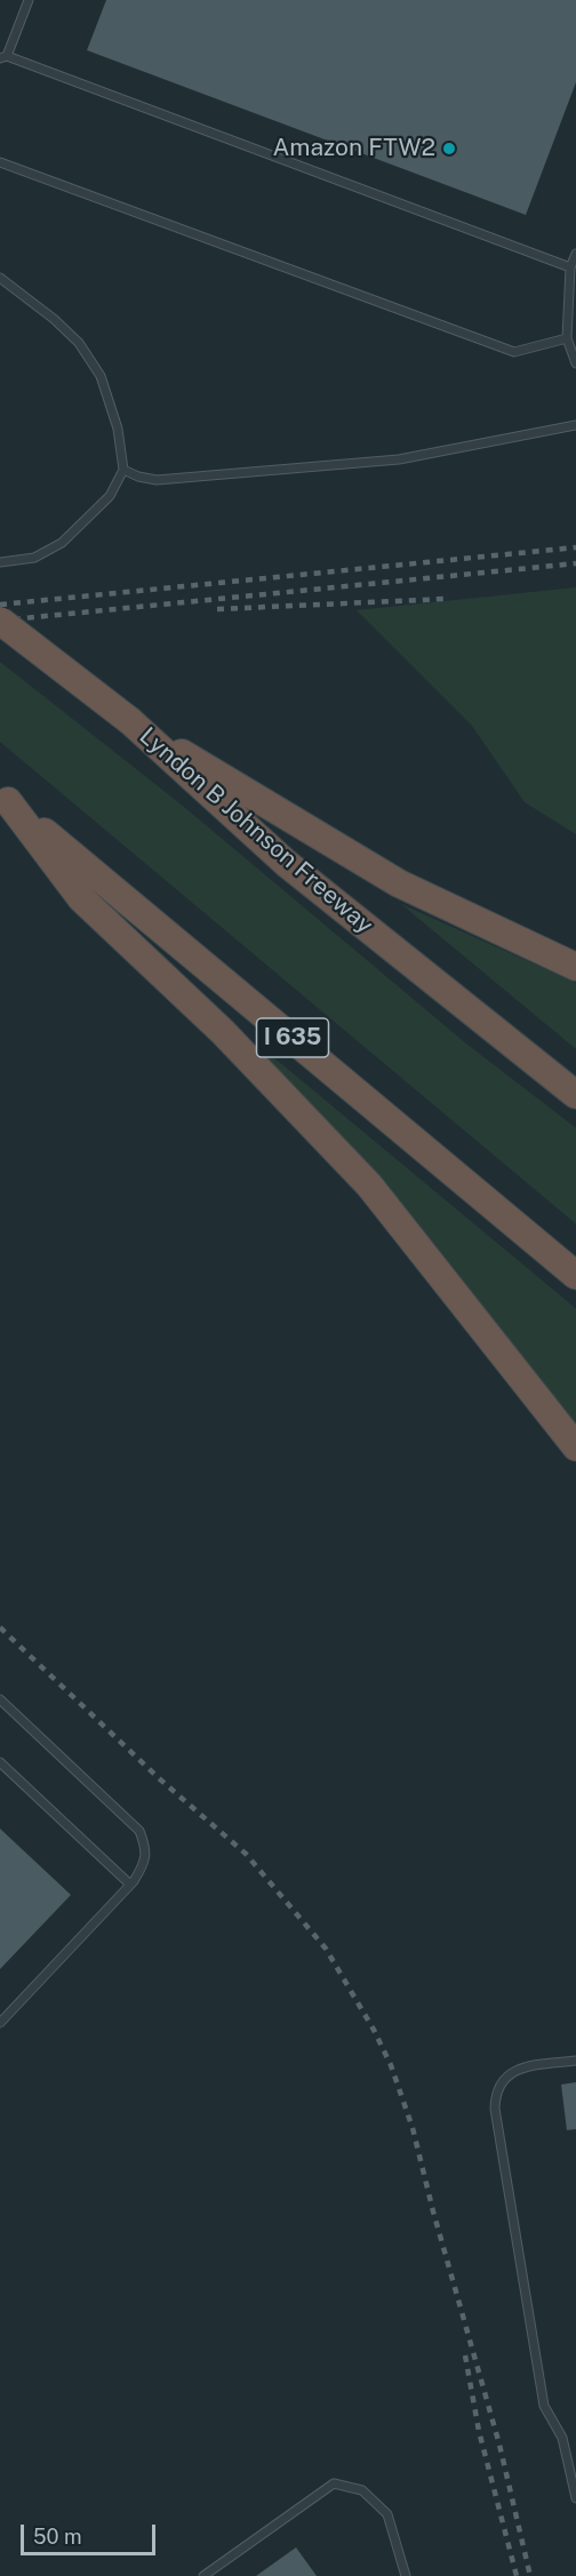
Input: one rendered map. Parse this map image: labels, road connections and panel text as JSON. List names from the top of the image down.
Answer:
{
  "streets": {
    "highway": ["Lyndon B Johnson Freeway", "I 635"]
  },
  "places": ["Amazon FTW2"],
  "scale_bar": "50 m"
}
